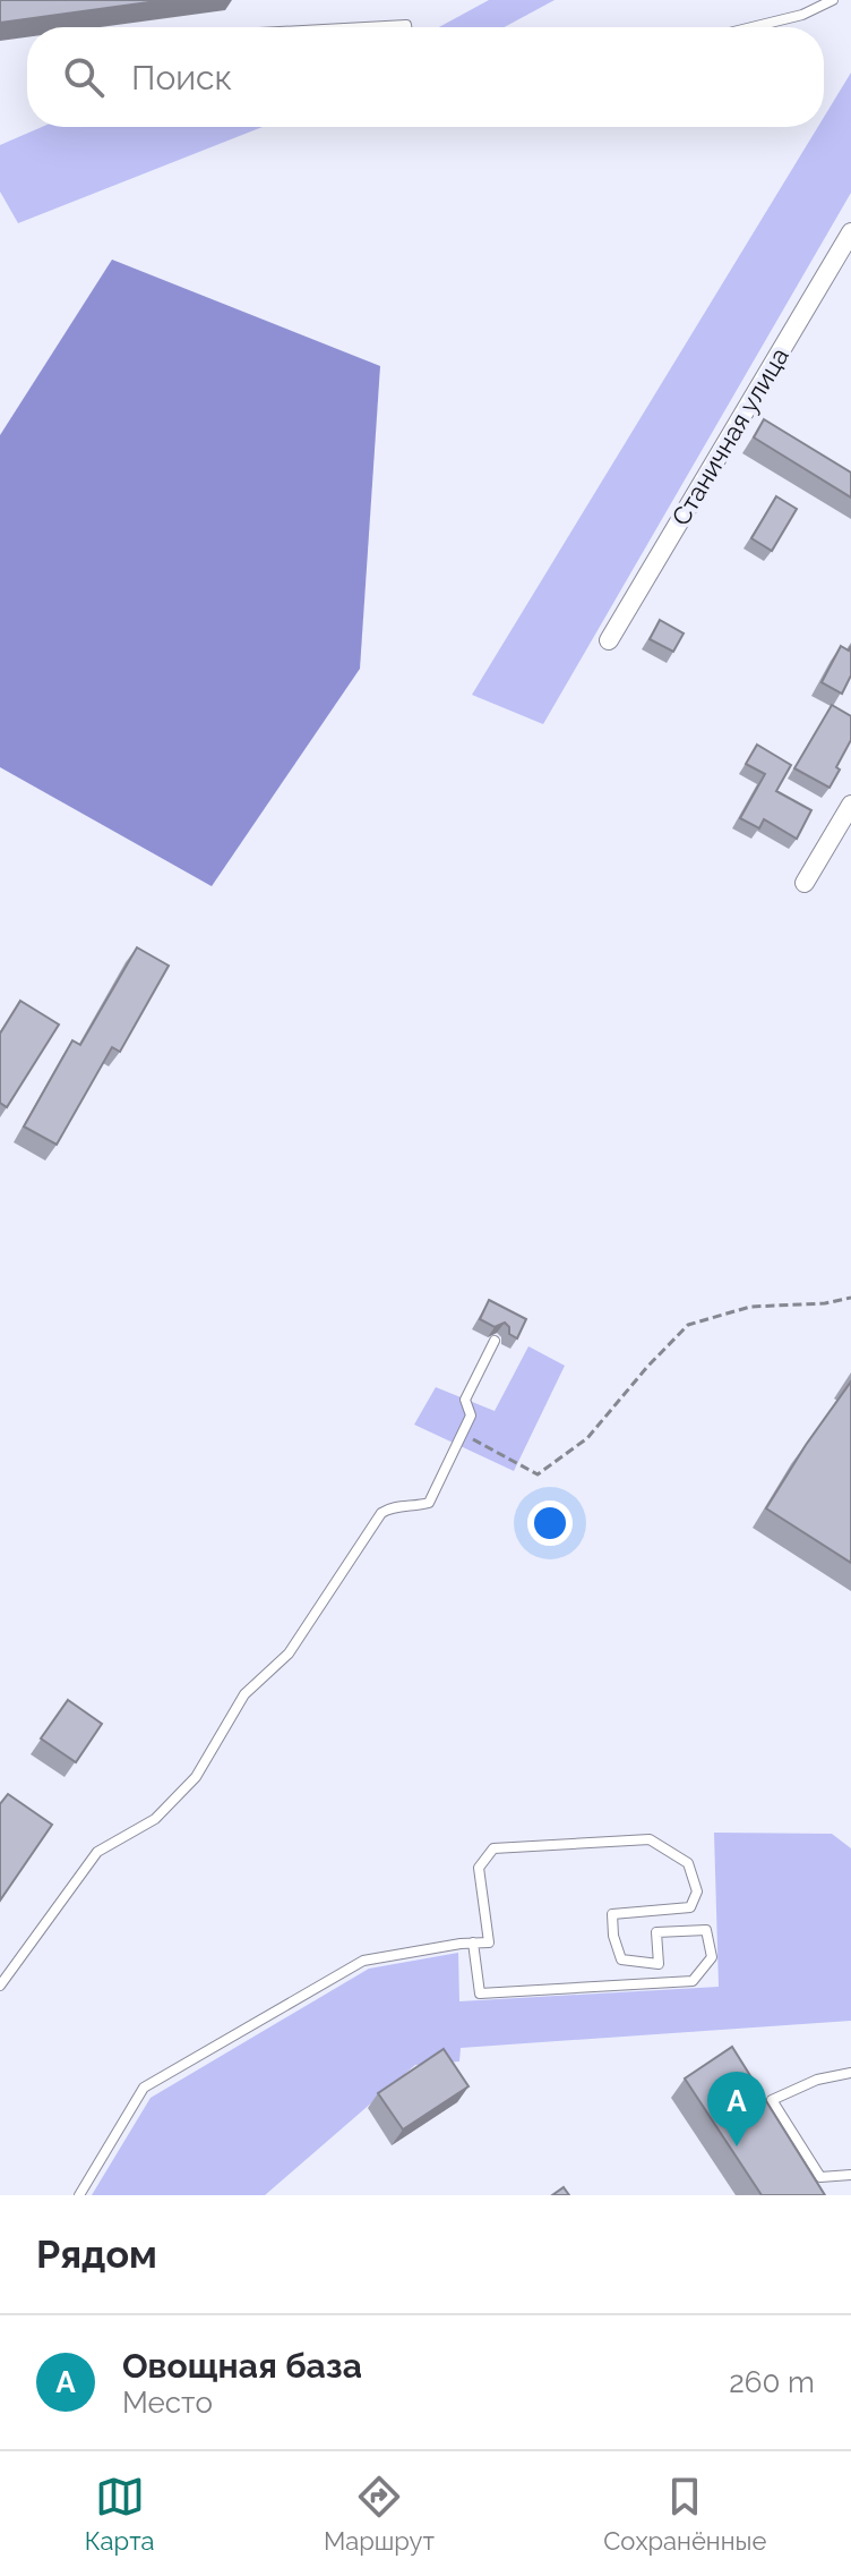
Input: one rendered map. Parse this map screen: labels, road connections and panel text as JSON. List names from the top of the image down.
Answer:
{
  "streets": {
    "street": ["Станичная улица"]
  },
  "page": {
    "search": "Поиск",
    "pins": "A",
    "heading": "Рядом",
    "list": [
      {
        "mark": "A",
        "name": "Овощная база",
        "note": "Место",
        "value": "260 m"
      }
    ],
    "nav": ["Карта", "Маршрут", "Сохранённые"]
  }
}
